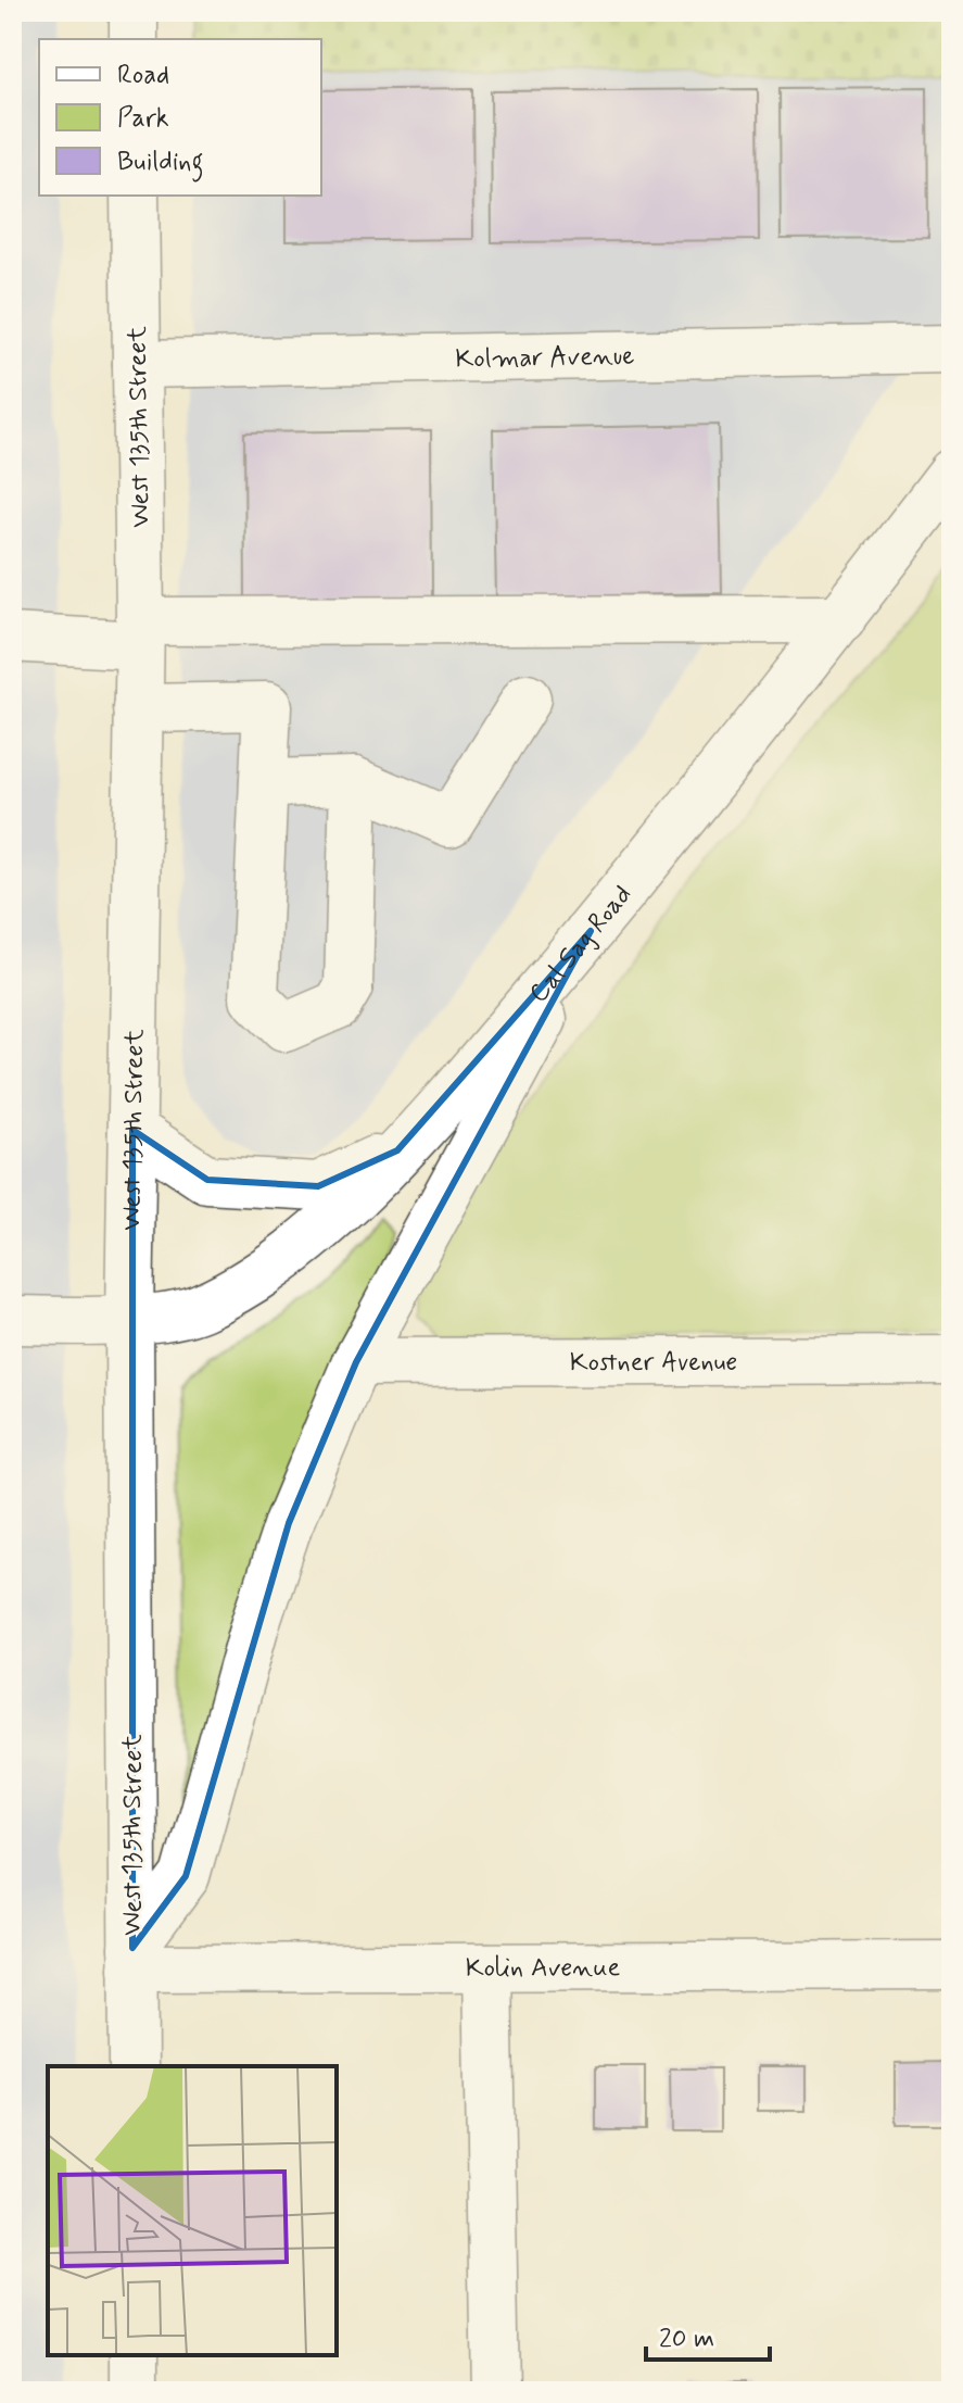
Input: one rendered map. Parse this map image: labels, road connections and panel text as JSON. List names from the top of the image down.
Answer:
{
  "streets": {
    "street": [
      "Kolmar Avenue",
      "West 135th Street",
      "Cal Sag Road",
      "Kostner Avenue",
      "Kolin Avenue"
    ]
  },
  "crossings": [
    ["Kolmar Avenue", "West 135th Street"],
    ["West 135th Street", "Cal Sag Road"],
    ["West 135th Street", "Kolin Avenue"]
  ],
  "legend": ["Road", "Park", "Building"],
  "scale_bar": "20 m"
}
